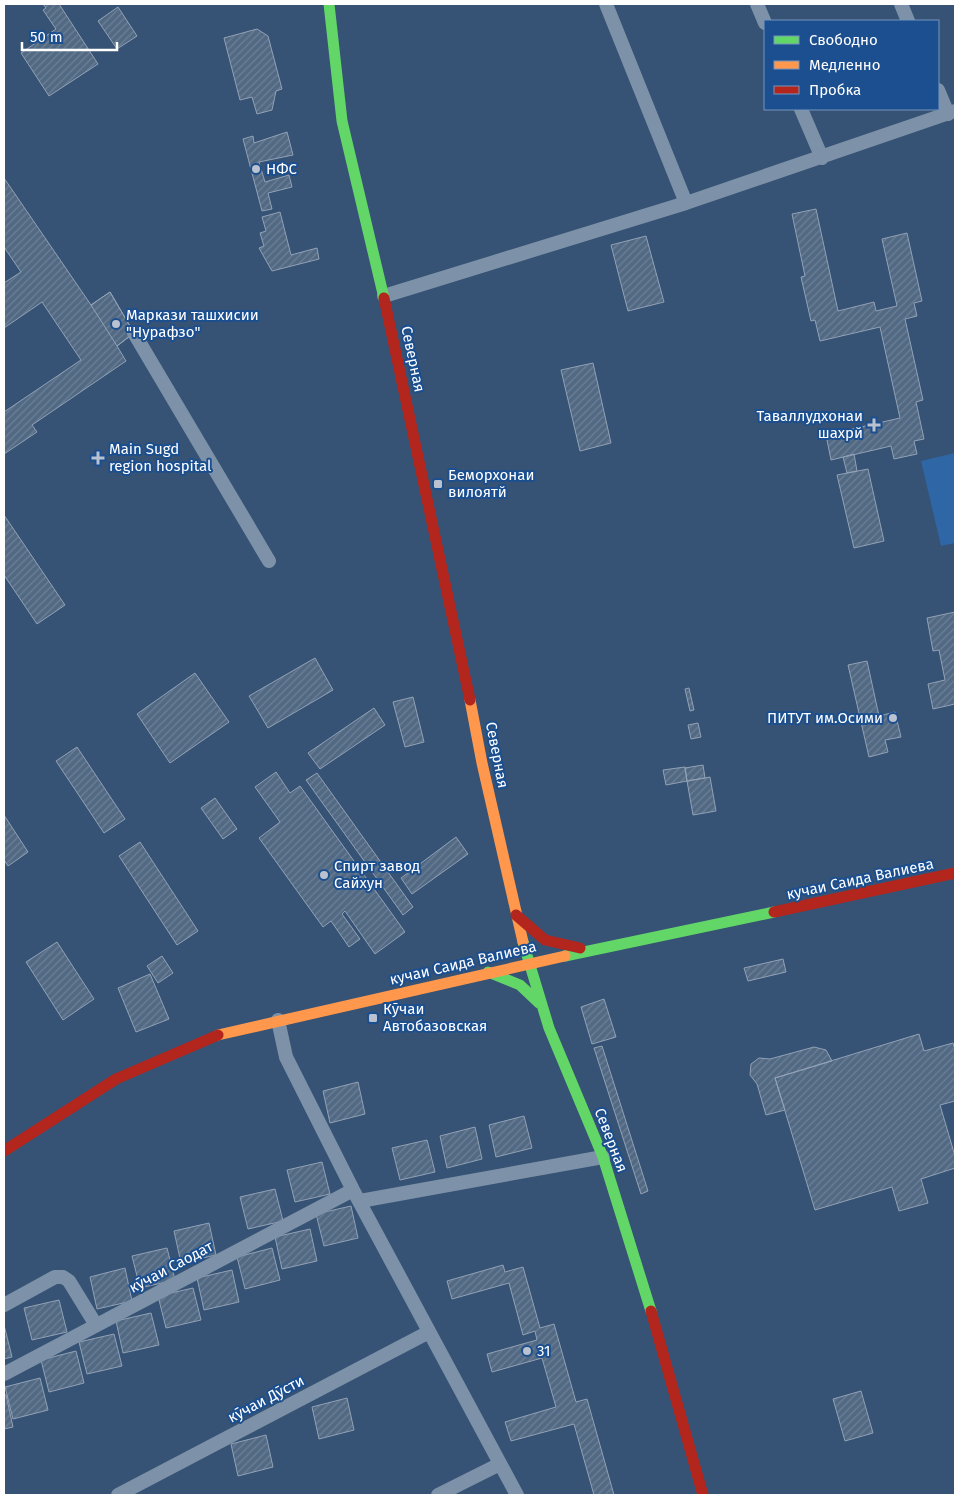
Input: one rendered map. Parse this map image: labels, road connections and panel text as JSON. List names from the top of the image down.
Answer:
{
  "streets": {
    "main road": ["Северная", "кучаи Саида Валиева"],
    "street": ["кӯчаи Саодат", "кӯчаи Дӯсти"]
  },
  "crossings": [
    ["Северная", "кучаи Саида Валиева"],
    ["Северная", "кӯчаи Саодат"]
  ],
  "places": {
    "other": [
      "НФС",
      "Маркази ташхисии \"Нурафзо\"",
      "ПИТУТ им.Осими",
      "Спирт завод Сайхун",
      "31"
    ],
    "health": ["Таваллудхонаи шахрй", "Main Sugd region hospital"],
    "transit": ["Беморхонаи вилоятй", "Кӯчаи Автобазовская"]
  },
  "legend": ["Свободно", "Медленно", "Пробка"],
  "scale_bar": "50 m"
}
